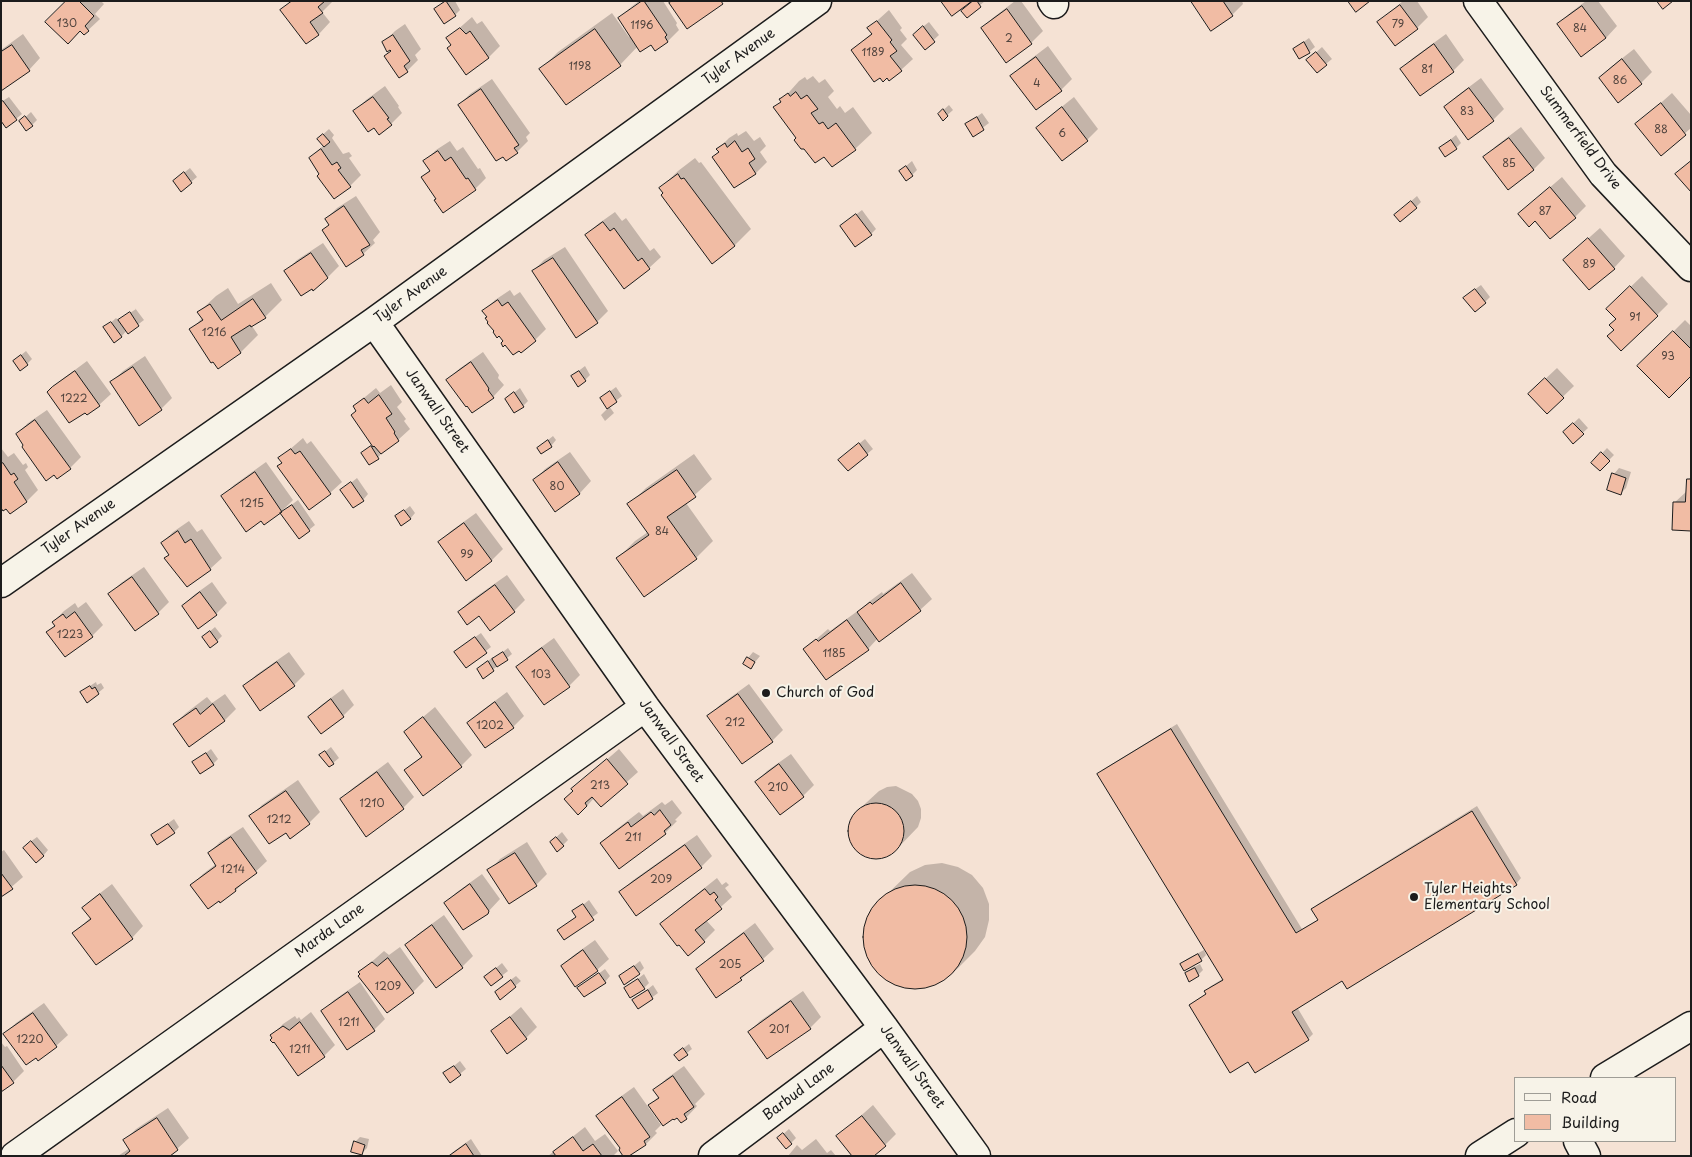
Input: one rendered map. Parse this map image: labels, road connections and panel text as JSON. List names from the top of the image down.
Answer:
{
  "streets": {
    "street": [
      "Tyler Avenue",
      "Summerfield Drive",
      "Janwall Street",
      "Marda Lane",
      "Barbud Lane"
    ]
  },
  "crossings": [
    ["Tyler Avenue", "Janwall Street"],
    ["Janwall Street", "Marda Lane"],
    ["Janwall Street", "Barbud Lane"]
  ],
  "places": ["Church of God", "Tyler Heights Elementary School"],
  "house_numbers": [
    "130",
    "79",
    "1196",
    "84",
    "2",
    "1189",
    "1198",
    "81",
    "86",
    "4",
    "83",
    "88",
    "6",
    "85",
    "87",
    "89",
    "91",
    "1216",
    "93",
    "1222",
    "80",
    "1215",
    "84",
    "99",
    "1223",
    "1185",
    "103",
    "212",
    "1202",
    "213",
    "210",
    "1210",
    "1212",
    "211",
    "1214",
    "209",
    "205",
    "1209",
    "1211",
    "201",
    "1220",
    "1211"
  ],
  "legend": ["Road", "Building"]
}
